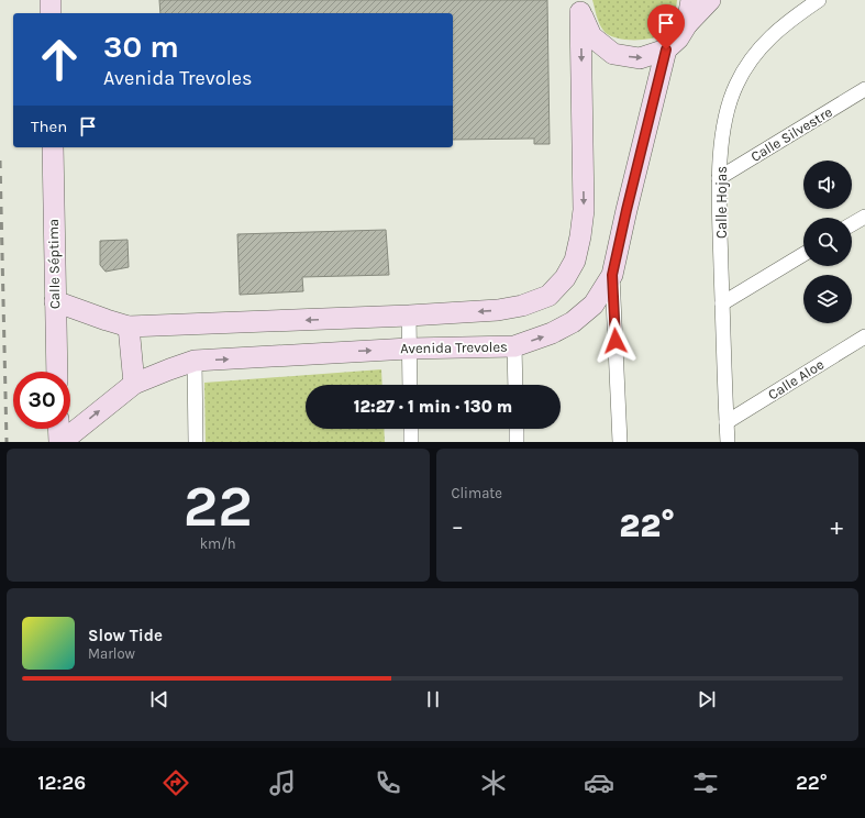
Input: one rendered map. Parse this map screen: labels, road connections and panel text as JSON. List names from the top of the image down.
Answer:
{
  "streets": {
    "street": [
      "Calle Silvestre",
      "Calle Hojas",
      "Calle Séptima",
      "Avenida Trevoles",
      "Calle Aloe"
    ]
  },
  "crossings": [
    ["Calle Silvestre", "Calle Hojas"],
    ["Calle Hojas", "Calle Aloe"]
  ],
  "page": {
    "turn": ["30 m", "Avenida Trevoles"],
    "then": "Then",
    "limit": "30",
    "trip": "12:27 · 1 min · 130 m",
    "tile": [
      ["22", "km/h"],
      "Climate"
    ],
    "heat": ["−", "22°", "+"],
    "song": ["Slow Tide", "Marlow"],
    "tabs": ["12:26", "22°"]
  }
}
